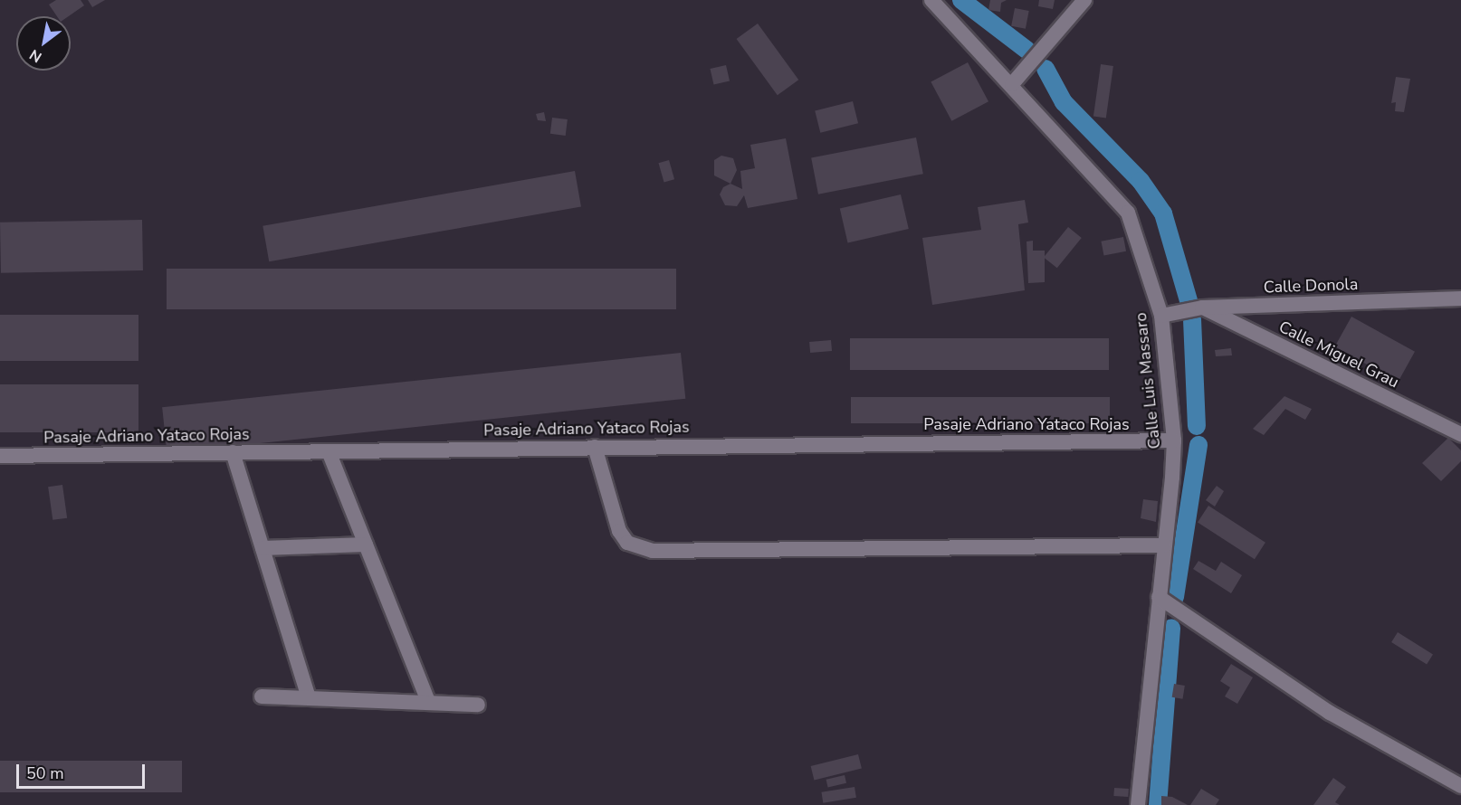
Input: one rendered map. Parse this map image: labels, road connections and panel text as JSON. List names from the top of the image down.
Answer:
{
  "streets": {
    "street": [
      "Calle Donola",
      "Calle Miguel Grau",
      "Calle Luis Massaro",
      "Pasaje Adriano Yataco Rojas"
    ]
  },
  "crossings": [
    ["Calle Donola", "Calle Miguel Grau"],
    ["Calle Donola", "Calle Luis Massaro"],
    ["Calle Luis Massaro", "Pasaje Adriano Yataco Rojas"]
  ],
  "scale_bar": "50 m",
  "north": "bottom left"
}
